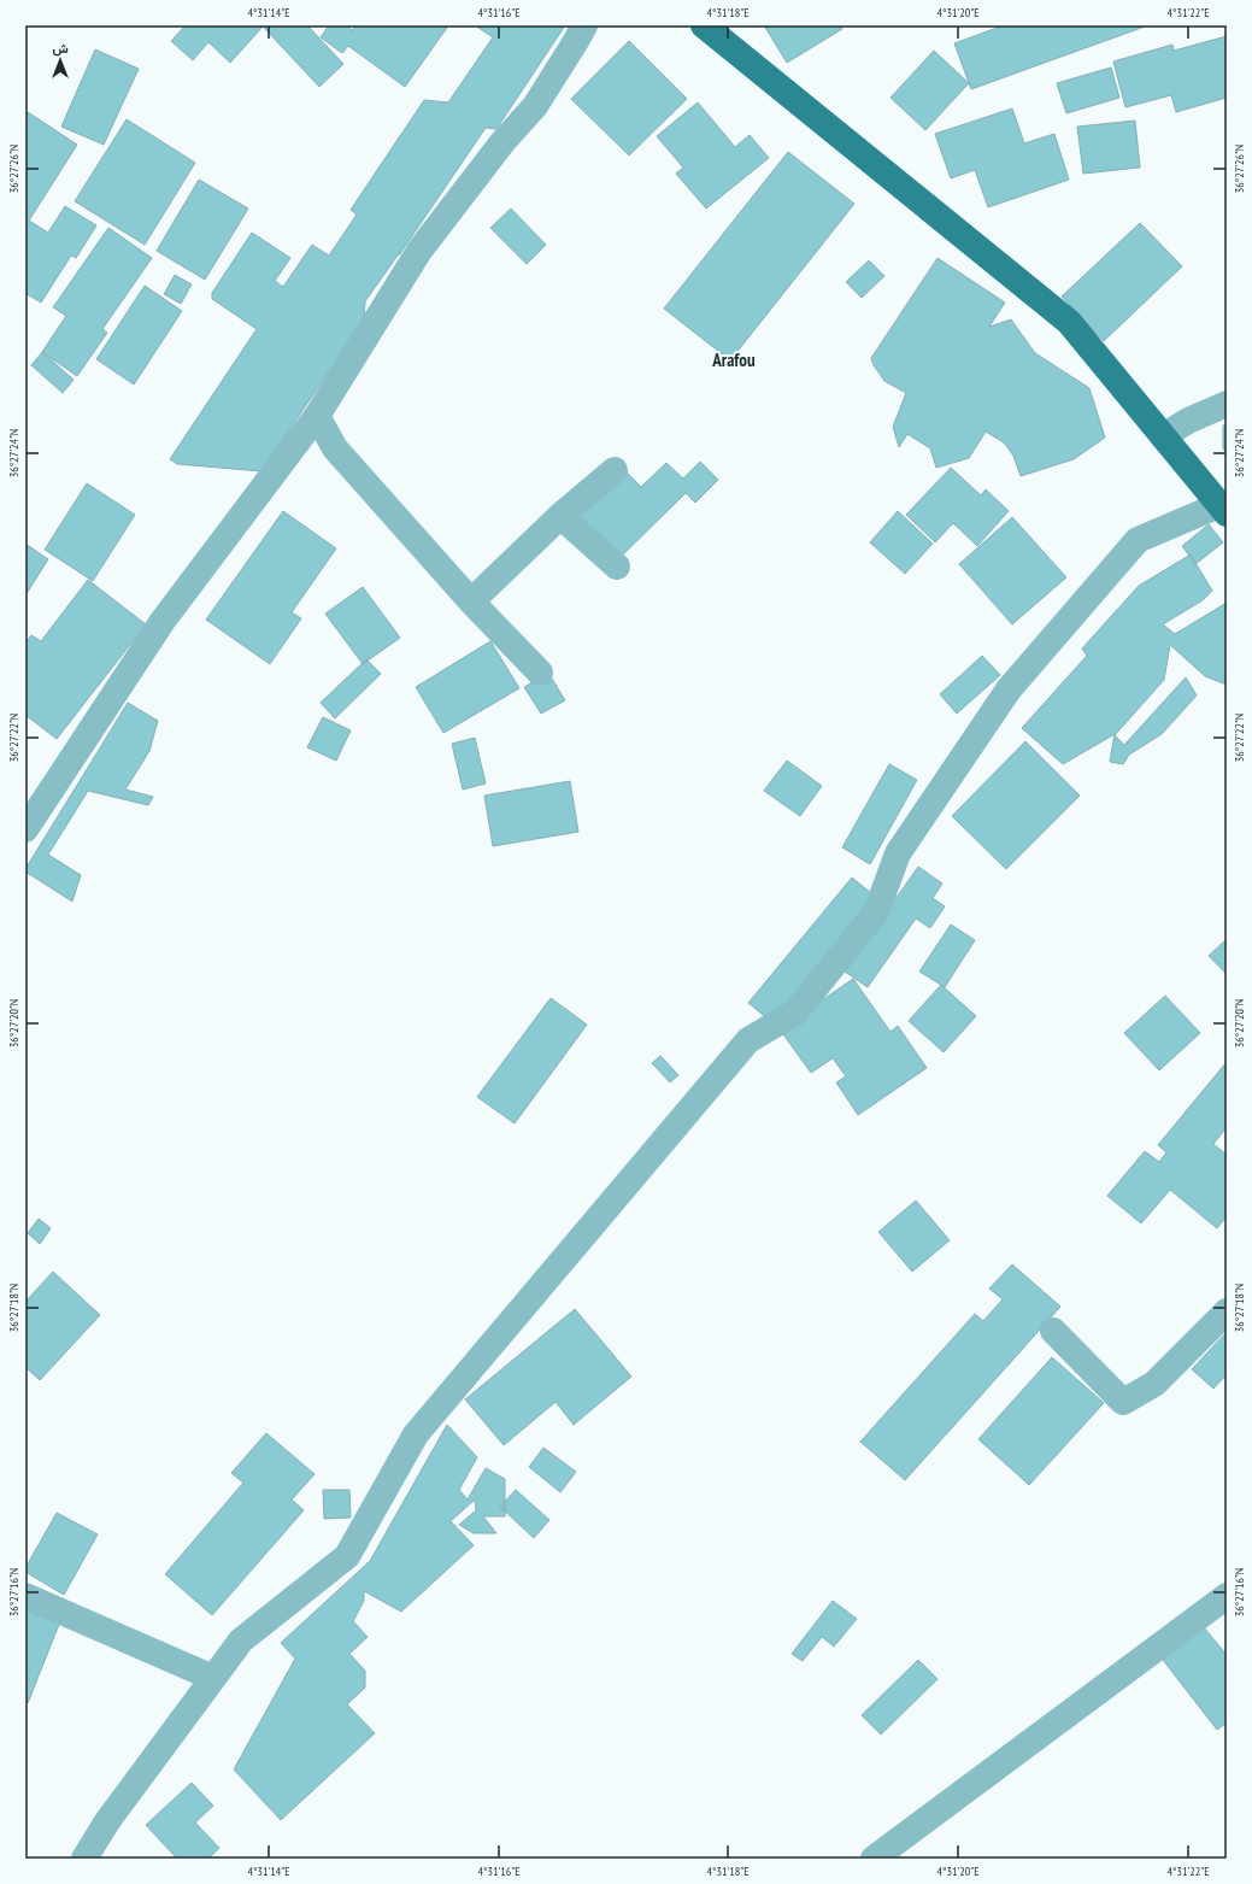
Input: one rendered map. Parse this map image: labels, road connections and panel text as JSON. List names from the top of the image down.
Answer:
{
  "districts": ["Arafou"],
  "north": "top",
  "coordinates": [
    "4°31'14\"E",
    "4°31'16\"E",
    "4°31'18\"E",
    "4°31'20\"E",
    "4°31'22\"E",
    "36°27'26\"N",
    "36°27'24\"N",
    "36°27'22\"N",
    "36°27'20\"N",
    "36°27'18\"N",
    "36°27'16\"N"
  ]
}
